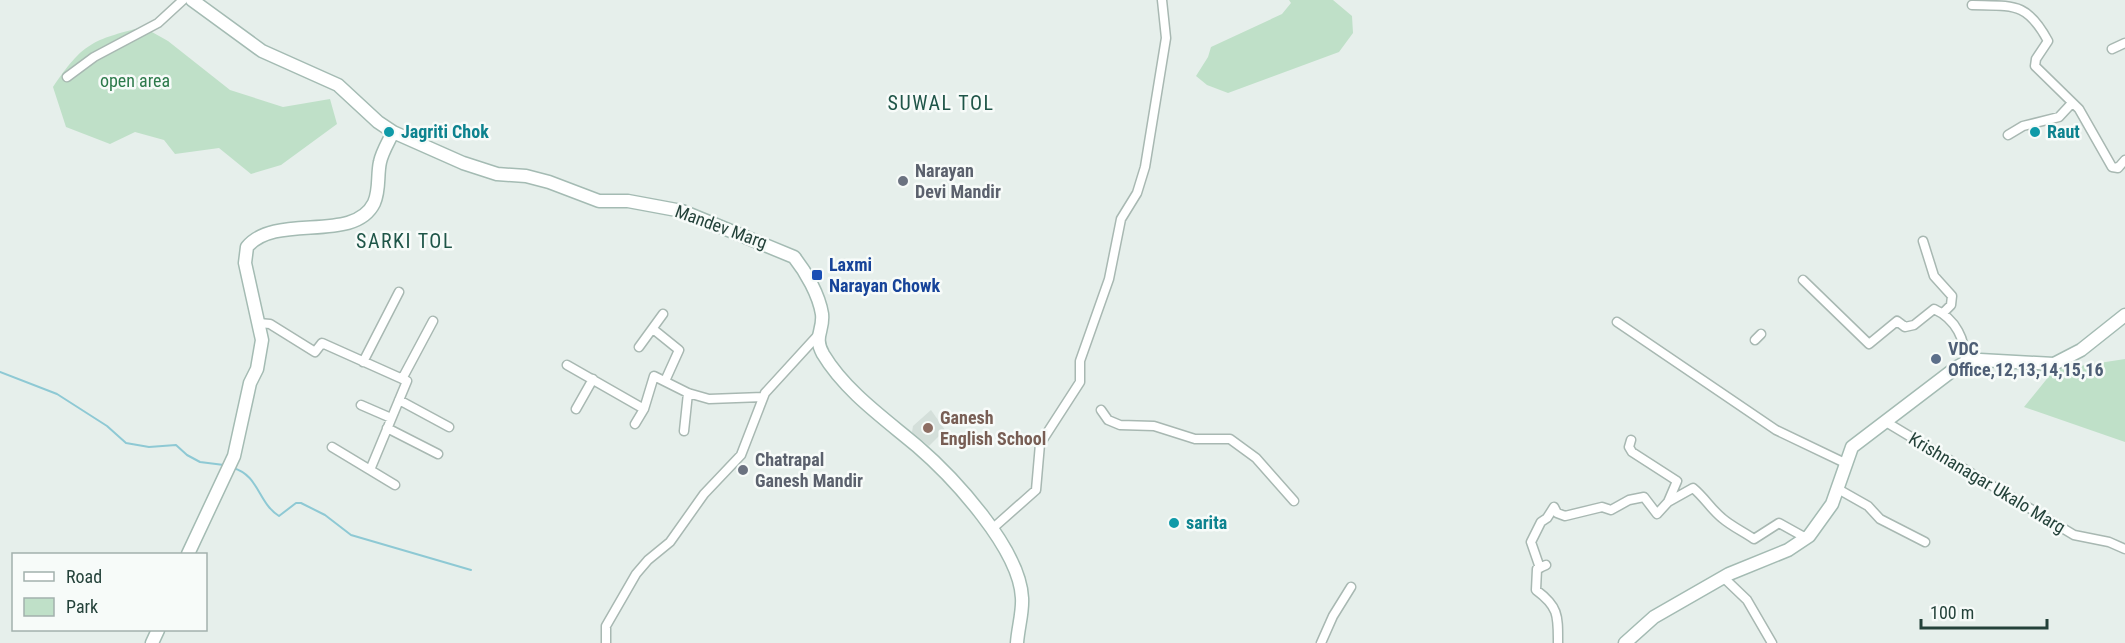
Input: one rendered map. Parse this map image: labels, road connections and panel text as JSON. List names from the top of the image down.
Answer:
{
  "streets": {
    "main road": ["Mandev Marg"],
    "street": ["Krishnanagar Ukalo Marg"]
  },
  "districts": ["SUWAL TOL", "SARKI TOL"],
  "parks": ["open area"],
  "places": {
    "other": [
      "Jagriti Chok",
      "Raut",
      "Narayan Devi Mandir",
      "VDC Office,12,13,14,15,16",
      "Ganesh English School",
      "Chatrapal Ganesh Mandir",
      "sarita"
    ],
    "transit": ["Laxmi Narayan Chowk"]
  },
  "legend": ["Road", "Park"],
  "scale_bar": "100 m"
}
